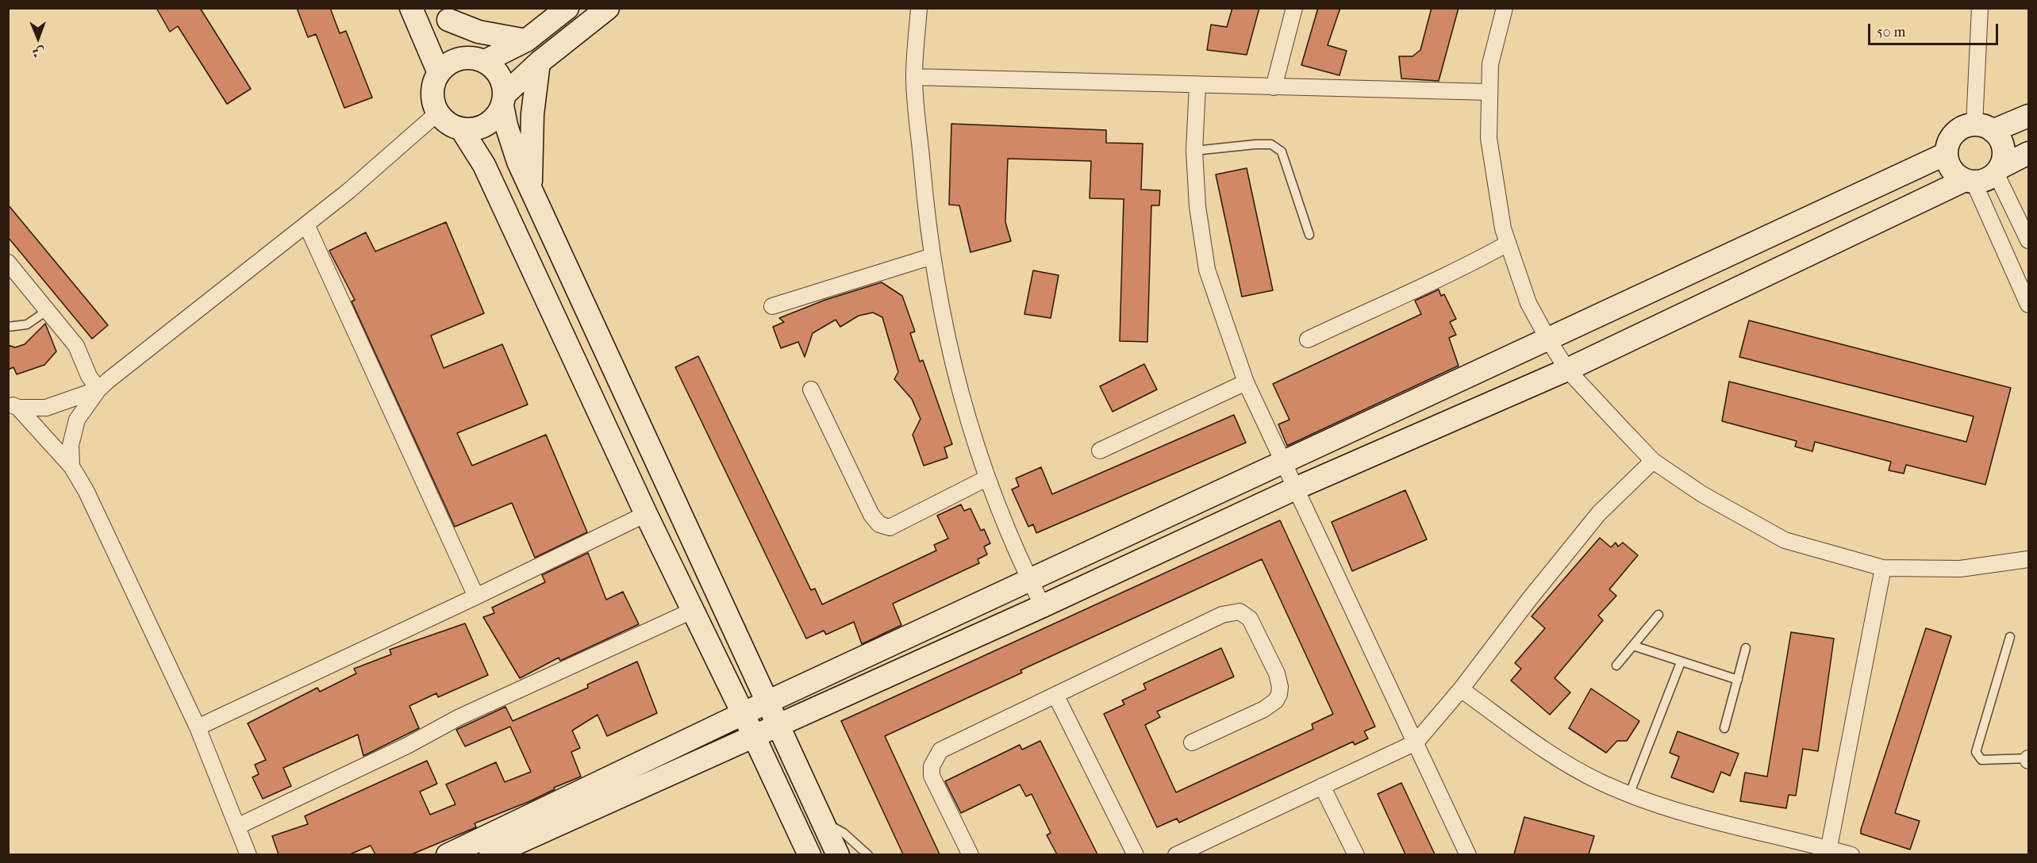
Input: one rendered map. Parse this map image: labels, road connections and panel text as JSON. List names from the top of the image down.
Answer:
{
  "scale_bar": "50 m",
  "north": "bottom"
}
